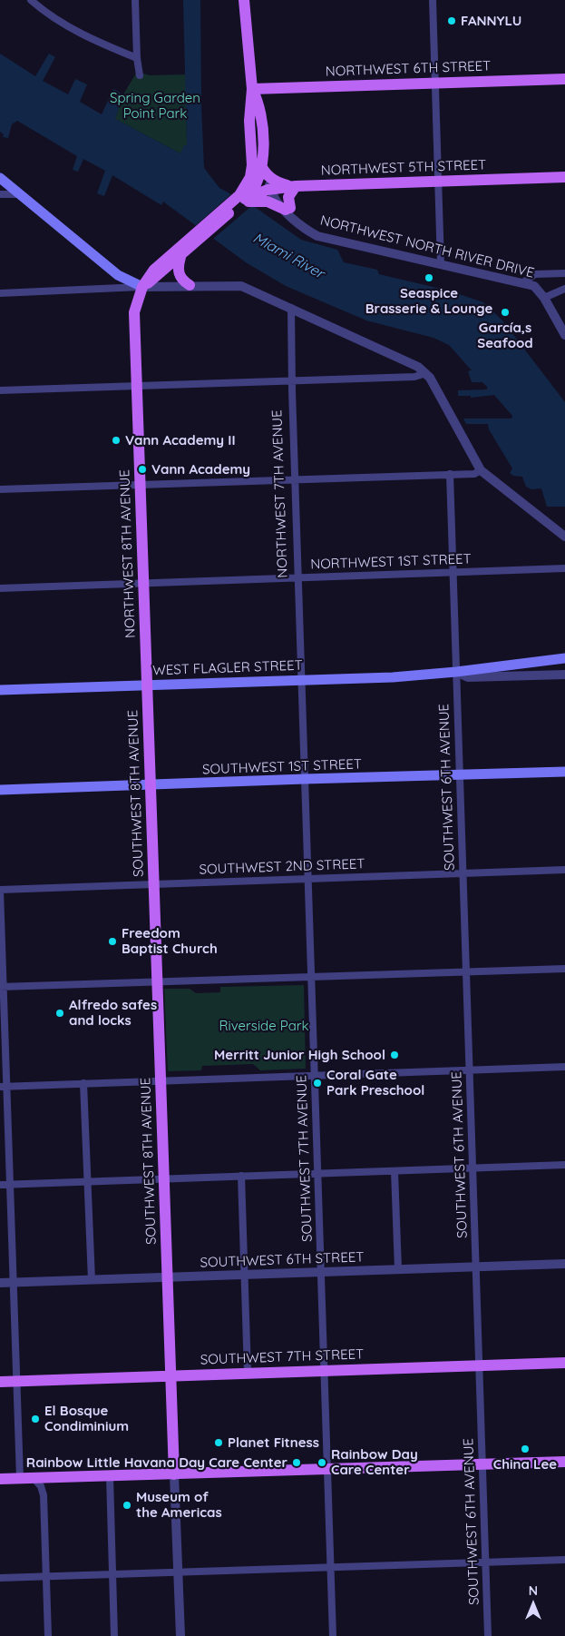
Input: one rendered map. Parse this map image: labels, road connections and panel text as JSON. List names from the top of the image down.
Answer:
{
  "streets": {
    "main road": [
      "NORTHWEST 6TH STREET",
      "NORTHWEST 5TH STREET",
      "NORTHWEST 8TH AVENUE",
      "WEST FLAGLER STREET",
      "SOUTHWEST 1ST STREET",
      "SOUTHWEST 8TH AVENUE",
      "SOUTHWEST 7TH STREET"
    ],
    "street": [
      "NORTHWEST NORTH RIVER DRIVE",
      "NORTHWEST 7TH AVENUE",
      "NORTHWEST 1ST STREET",
      "SOUTHWEST 6TH AVENUE",
      "SOUTHWEST 2ND STREET",
      "SOUTHWEST 7TH AVENUE",
      "SOUTHWEST 6TH STREET"
    ]
  },
  "crossings": [
    ["NORTHWEST 5TH STREET", "NORTHWEST NORTH RIVER DRIVE"],
    ["NORTHWEST 7TH AVENUE", "NORTHWEST 1ST STREET"],
    ["NORTHWEST 7TH AVENUE", "WEST FLAGLER STREET"],
    ["NORTHWEST 7TH AVENUE", "SOUTHWEST 7TH AVENUE"],
    ["NORTHWEST 8TH AVENUE", "NORTHWEST 1ST STREET"],
    ["NORTHWEST 8TH AVENUE", "WEST FLAGLER STREET"],
    ["NORTHWEST 8TH AVENUE", "SOUTHWEST 8TH AVENUE"],
    ["NORTHWEST 1ST STREET", "SOUTHWEST 6TH AVENUE"],
    ["WEST FLAGLER STREET", "SOUTHWEST 6TH AVENUE"],
    ["WEST FLAGLER STREET", "SOUTHWEST 8TH AVENUE"],
    ["WEST FLAGLER STREET", "SOUTHWEST 7TH AVENUE"],
    ["SOUTHWEST 1ST STREET", "SOUTHWEST 6TH AVENUE"],
    ["SOUTHWEST 1ST STREET", "SOUTHWEST 8TH AVENUE"],
    ["SOUTHWEST 1ST STREET", "SOUTHWEST 7TH AVENUE"],
    ["SOUTHWEST 6TH AVENUE", "SOUTHWEST 2ND STREET"],
    ["SOUTHWEST 6TH AVENUE", "SOUTHWEST 6TH STREET"],
    ["SOUTHWEST 6TH AVENUE", "SOUTHWEST 7TH STREET"],
    ["SOUTHWEST 8TH AVENUE", "SOUTHWEST 2ND STREET"],
    ["SOUTHWEST 8TH AVENUE", "SOUTHWEST 6TH STREET"],
    ["SOUTHWEST 8TH AVENUE", "SOUTHWEST 7TH STREET"],
    ["SOUTHWEST 2ND STREET", "SOUTHWEST 7TH AVENUE"],
    ["SOUTHWEST 7TH AVENUE", "SOUTHWEST 6TH STREET"],
    ["SOUTHWEST 7TH AVENUE", "SOUTHWEST 7TH STREET"]
  ],
  "water": ["Miami River"],
  "parks": ["Spring Garden Point Park", "Riverside Park"],
  "places": [
    "FANNYLU",
    "Seaspice Brasserie & Lounge",
    "García,s Seafood",
    "Vann Academy II",
    "Vann Academy",
    "Freedom Baptist Church",
    "Alfredo safes and locks",
    "Merritt Junior High School",
    "Coral Gate Park Preschool",
    "El Bosque Condiminium",
    "Planet Fitness",
    "China Lee",
    "Rainbow Little Havana Day Care Center",
    "Rainbow Day Care Center",
    "Museum of the Americas"
  ],
  "north": "top"
}
